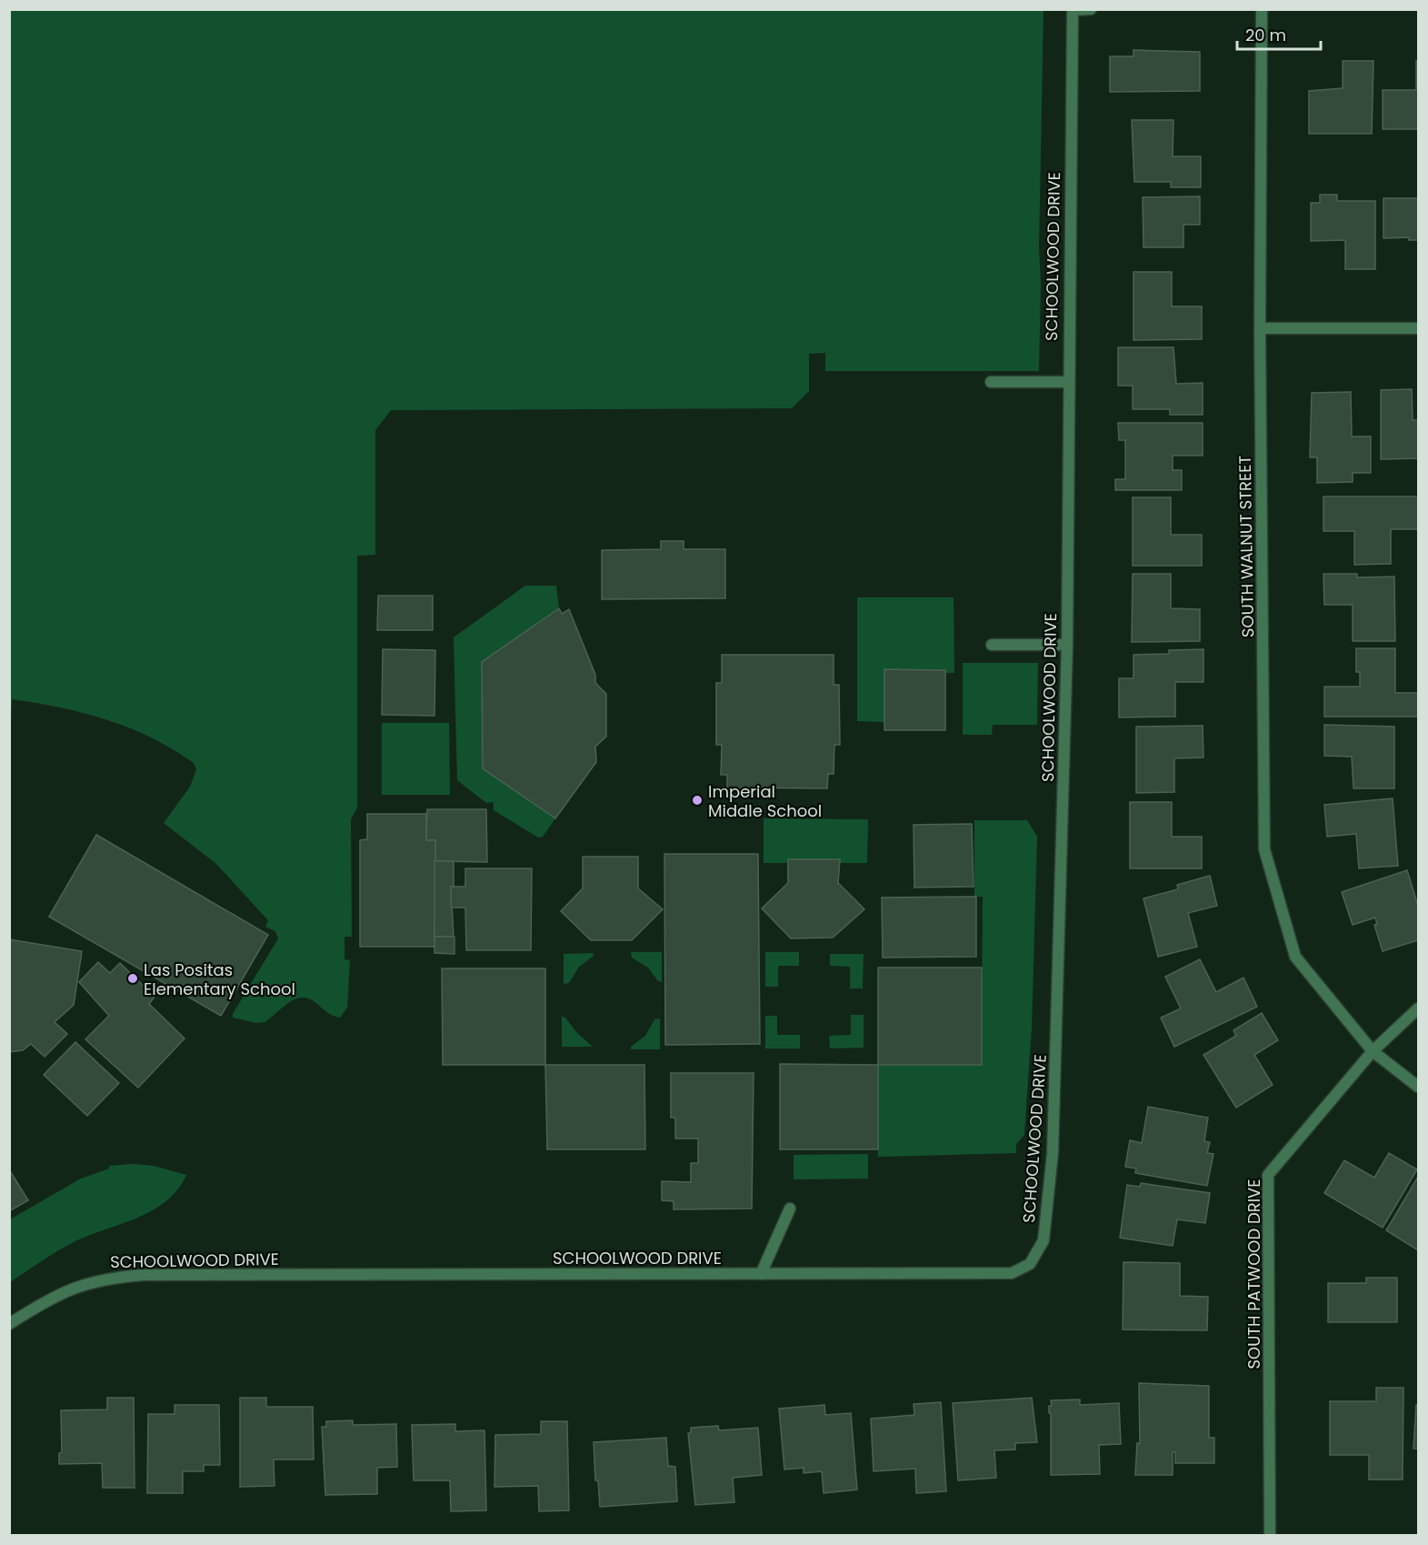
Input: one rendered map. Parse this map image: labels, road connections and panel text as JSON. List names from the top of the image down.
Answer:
{
  "streets": {
    "street": ["SCHOOLWOOD DRIVE", "SOUTH WALNUT STREET", "SOUTH PATWOOD DRIVE"]
  },
  "crossings": [
    ["SOUTH WALNUT STREET", "SOUTH PATWOOD DRIVE"]
  ],
  "places": ["Imperial Middle School", "Las Positas Elementary School"],
  "scale_bar": "20 m"
}
